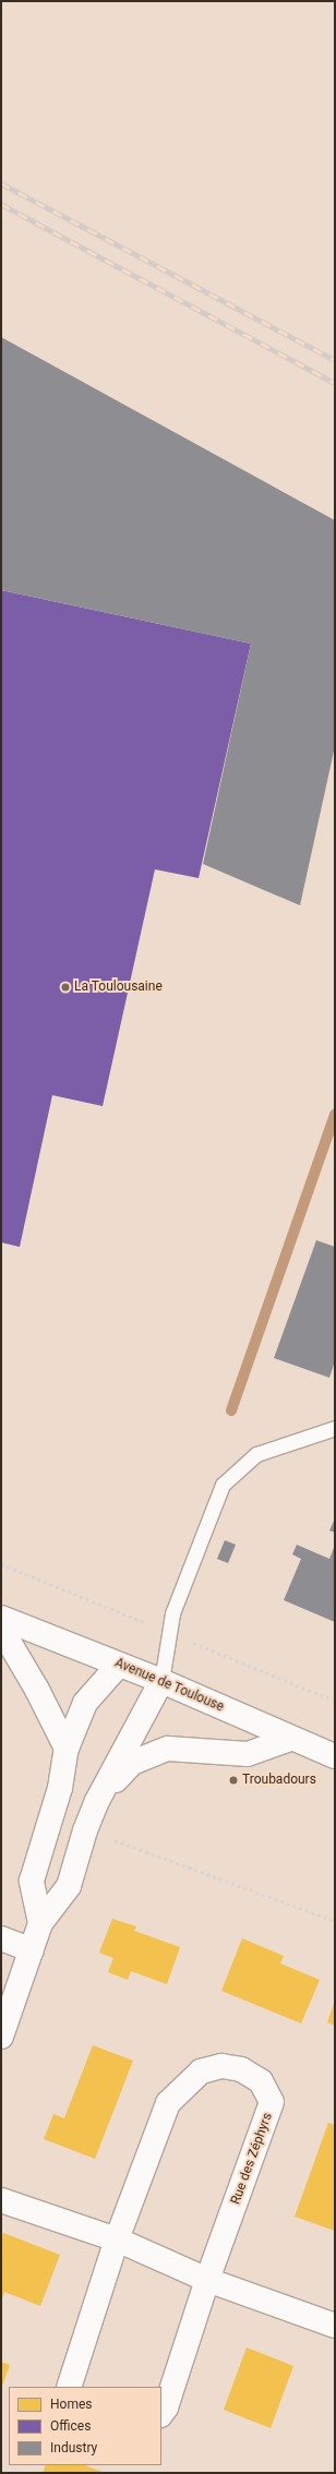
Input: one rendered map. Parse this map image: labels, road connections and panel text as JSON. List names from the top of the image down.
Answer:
{
  "streets": {
    "street": ["Avenue de Toulouse", "Rue des Zéphyrs"]
  },
  "places": ["La Toulousaine", "Troubadours"],
  "legend": ["Homes", "Offices", "Industry"]
}
